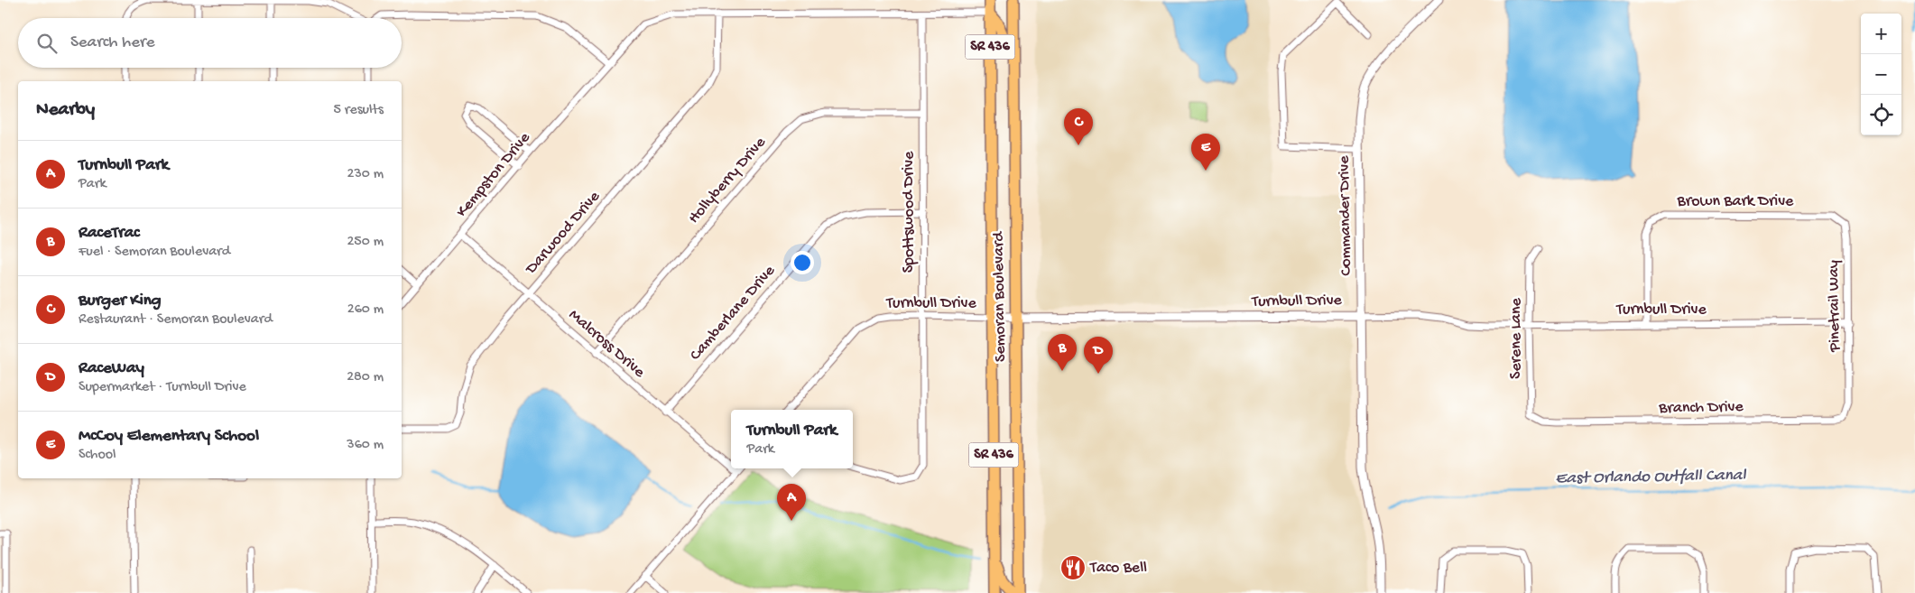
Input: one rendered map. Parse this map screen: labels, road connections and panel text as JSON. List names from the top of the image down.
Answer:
{
  "streets": {
    "main road": ["SR 436", "Semoran Boulevard"],
    "street": [
      "Kempston Drive",
      "Hollyberry Drive",
      "Brown Bark Drive",
      "Spottswood Drive",
      "Commander Drive",
      "Darwood Drive",
      "Turnbull Drive",
      "Pinetrail Way",
      "Camberlane Drive",
      "Serene Lane",
      "Malcross Drive",
      "Branch Drive"
    ]
  },
  "crossings": [
    ["Kempston Drive", "Spottswood Drive"],
    ["Kempston Drive", "Darwood Drive"],
    ["Kempston Drive", "Semoran Boulevard"],
    ["Kempston Drive", "Malcross Drive"],
    ["Hollyberry Drive", "Spottswood Drive"],
    ["Hollyberry Drive", "Malcross Drive"],
    ["Brown Bark Drive", "Turnbull Drive"],
    ["Brown Bark Drive", "Pinetrail Way"],
    ["Spottswood Drive", "Turnbull Drive"],
    ["Spottswood Drive", "Camberlane Drive"],
    ["Commander Drive", "Turnbull Drive"],
    ["Darwood Drive", "Malcross Drive"],
    ["Semoran Boulevard", "Turnbull Drive"],
    ["Turnbull Drive", "Pinetrail Way"],
    ["Turnbull Drive", "Serene Lane"],
    ["Pinetrail Way", "Branch Drive"],
    ["Camberlane Drive", "Malcross Drive"],
    ["Serene Lane", "Branch Drive"]
  ],
  "water": ["East Orlando Outfall Canal"],
  "places": {
    "restaurant": ["Taco Bell"]
  },
  "page": {
    "map_buttons": ["+", "−"],
    "search": "Search here",
    "heading": ["Nearby", "5 results"],
    "pins": [
      "C",
      "E",
      "B",
      "D",
      "A"
    ],
    "list": [
      {
        "mark": "A",
        "name": "Turnbull Park",
        "note": "Park",
        "value": "230 m"
      },
      {
        "mark": "B",
        "name": "RaceTrac",
        "note": "Fuel · Semoran Boulevard",
        "value": "250 m"
      },
      {
        "mark": "C",
        "name": "Burger King",
        "note": "Restaurant · Semoran Boulevard",
        "value": "260 m"
      },
      {
        "mark": "D",
        "name": "RaceWay",
        "note": "Supermarket · Turnbull Drive",
        "value": "280 m"
      },
      {
        "mark": "E",
        "name": "McCoy Elementary School",
        "note": "School",
        "value": "360 m"
      }
    ],
    "popup": ["Turnbull Park", "Park"]
  }
}
